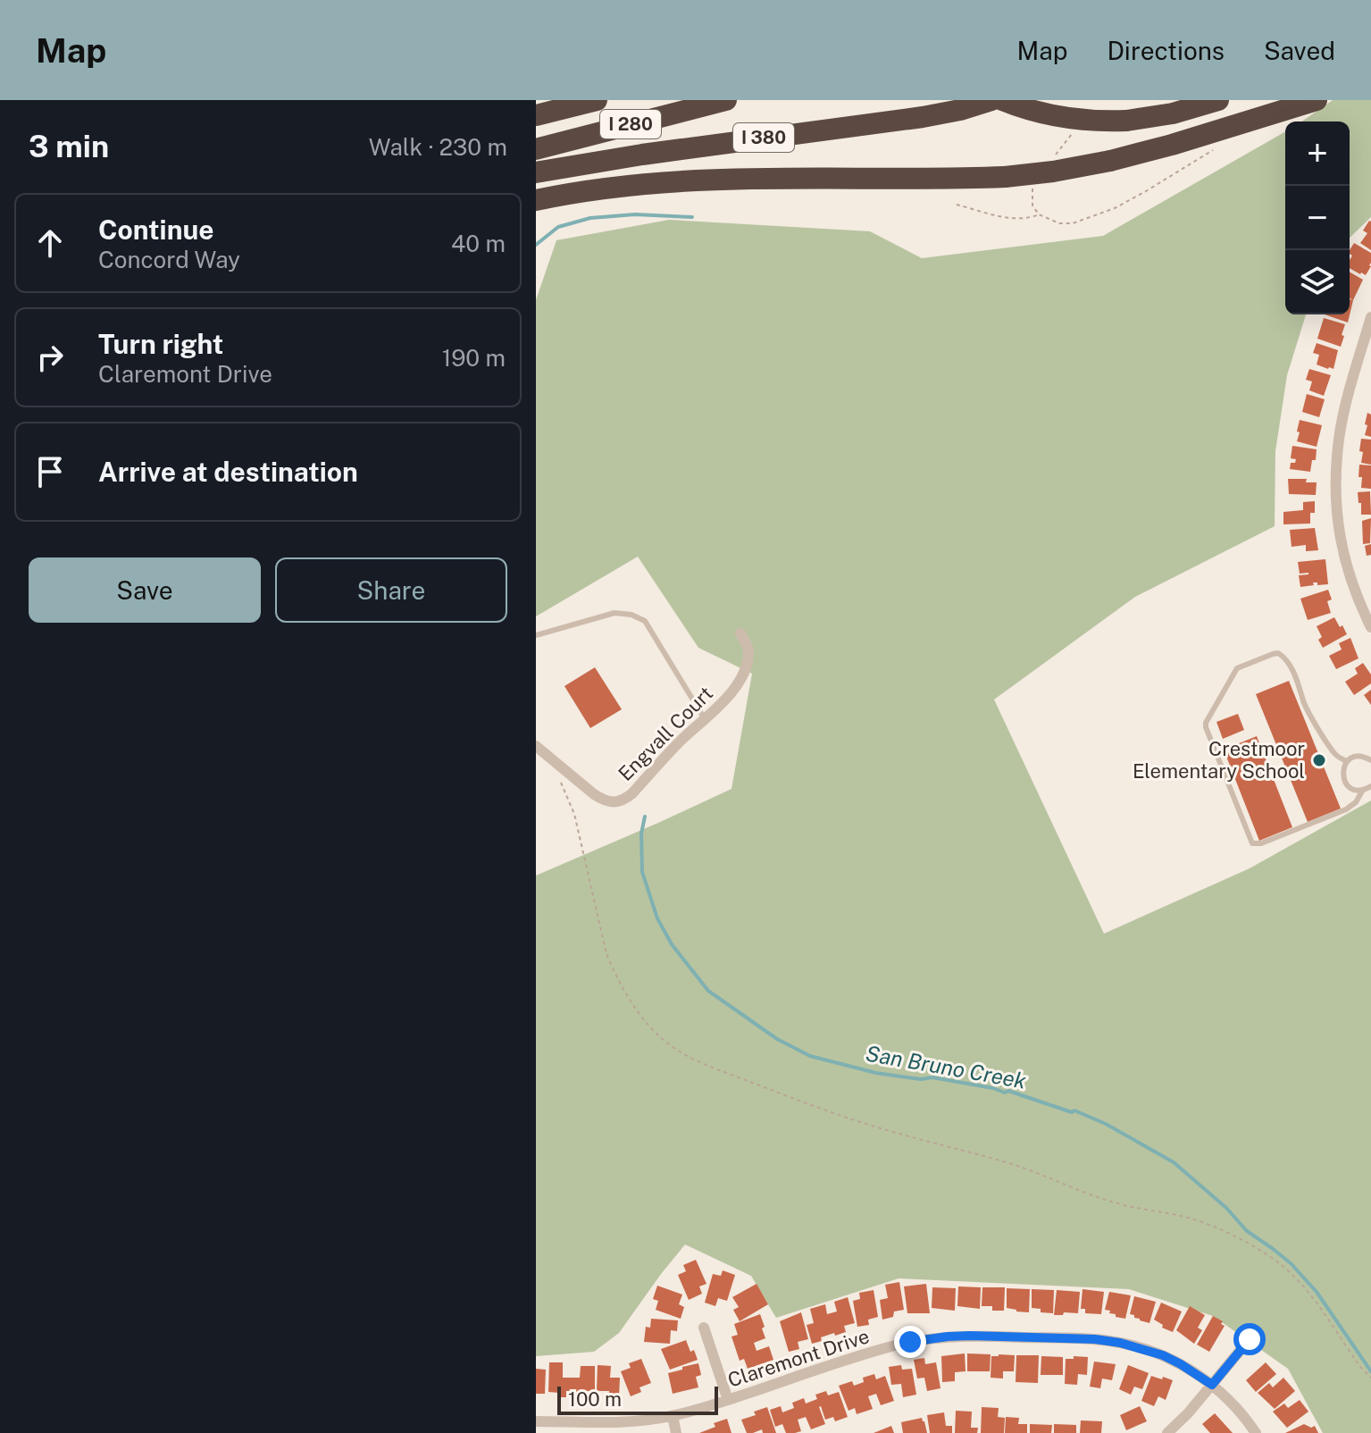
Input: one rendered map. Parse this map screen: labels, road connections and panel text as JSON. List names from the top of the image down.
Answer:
{
  "streets": {
    "highway": ["I 280", "I 380"],
    "street": ["Engvall Court", "Claremont Drive"]
  },
  "water": ["San Bruno Creek"],
  "places": ["Crestmoor Elementary School"],
  "scale_bar": "100 m",
  "page": {
    "header": "Map",
    "nav": ["Map", "Directions", "Saved"],
    "heading": ["3 min", "Walk · 230 m"],
    "map_buttons": ["+", "−"],
    "list": [
      ["Continue", "Concord Way", "40 m"],
      ["Turn right", "Claremont Drive", "190 m"],
      "Arrive at destination"
    ],
    "buttons": ["Save", "Share"],
    "scale": "100 m"
  }
}
